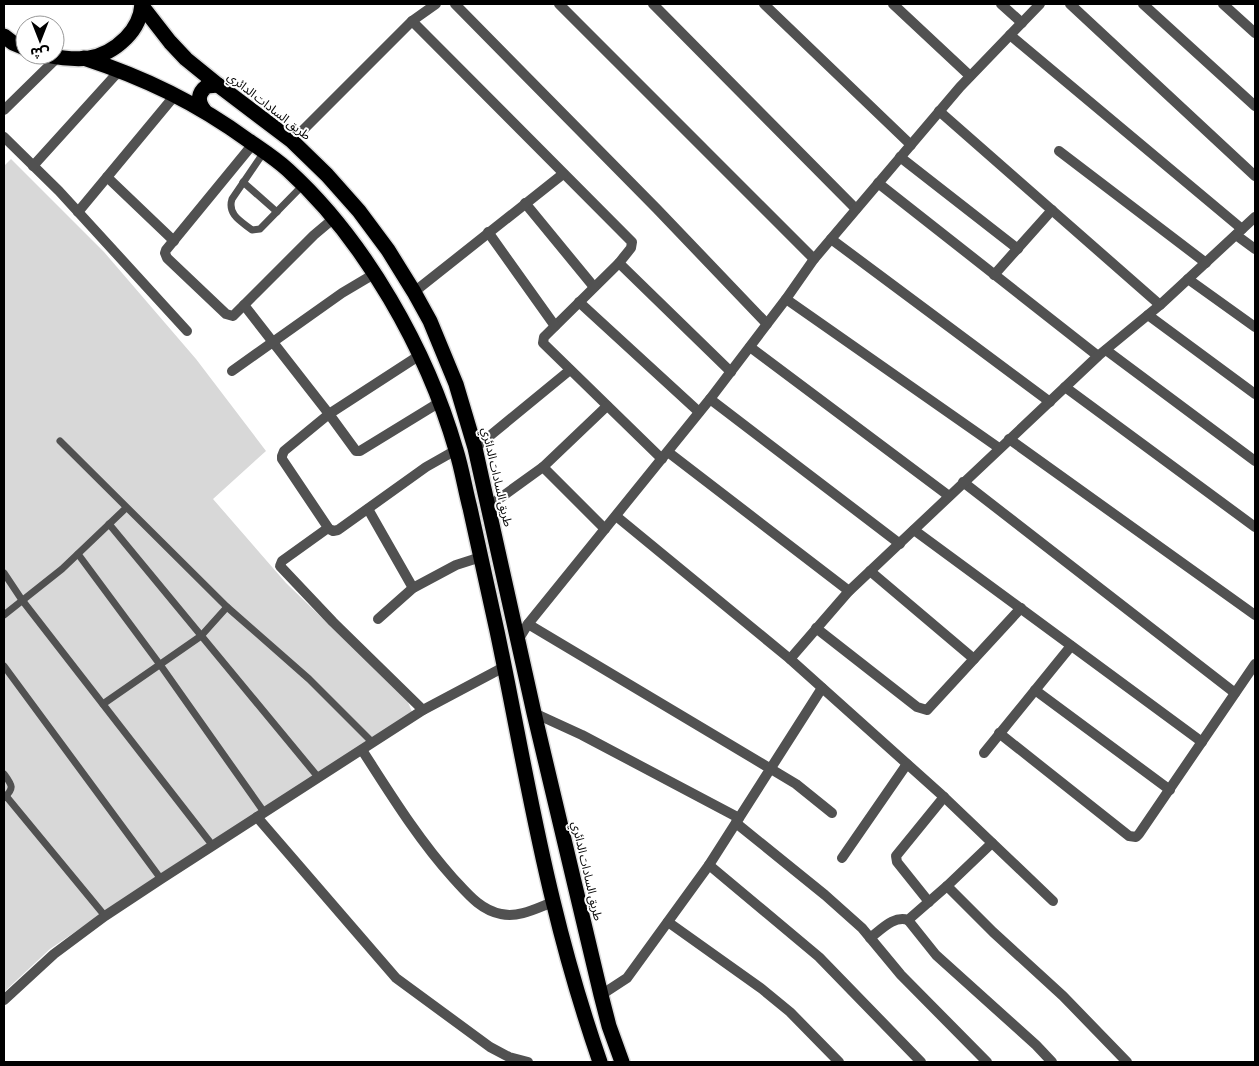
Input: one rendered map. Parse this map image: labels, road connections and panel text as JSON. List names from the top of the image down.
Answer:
{
  "streets": {
    "highway": ["طريق السادات الدائري"]
  },
  "north": "bottom"
}
